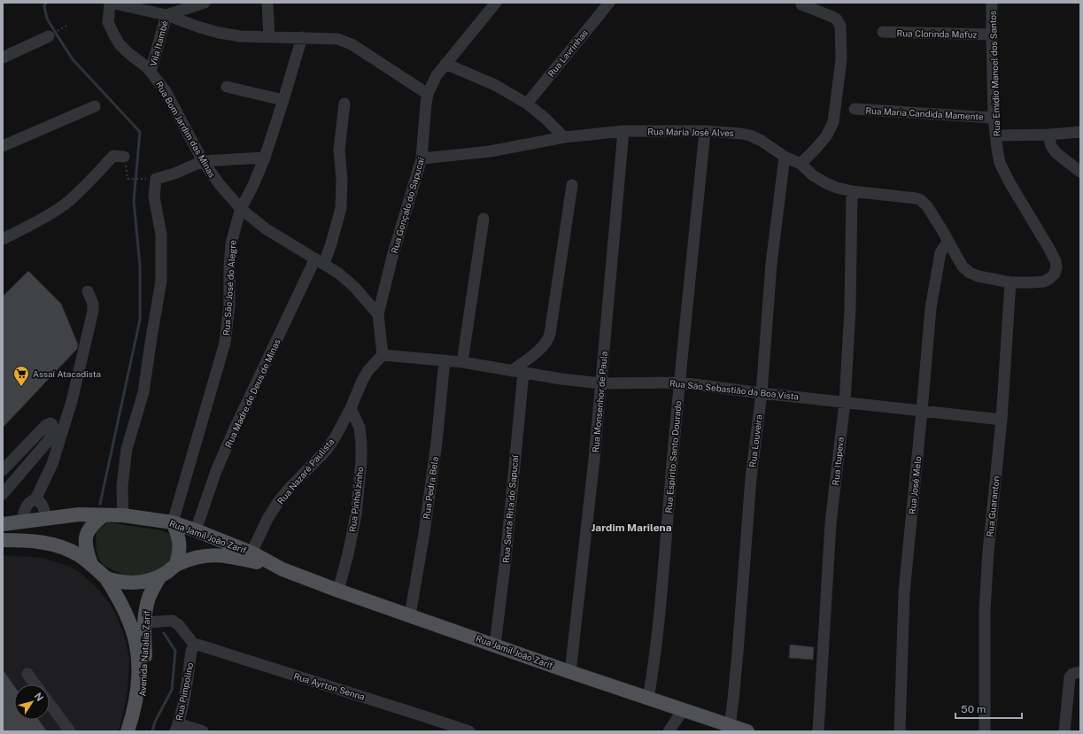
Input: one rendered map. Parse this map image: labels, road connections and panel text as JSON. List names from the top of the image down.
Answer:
{
  "streets": {
    "main road": ["Rua Jamil João Zarif", "Avenida Natalia Zarif"],
    "street": [
      "Rua Clorinda Mafuz",
      "Vila Itambé",
      "Rua Lavrinhas",
      "Rua Emídio Manoel dos Santos",
      "Rua Maria Candida Mamente",
      "Rua Bom Jardim das Minas",
      "Rua Maria Josè Alves",
      "Rua Gonçalo do Sapucaí",
      "Rua São José do Alegre",
      "Rua São Sebastião da Boa Vista",
      "Rua Madre de Deus de Minas",
      "Rua Monsenhor de Paula",
      "Rua Louveira",
      "Rua Espírito Santo Dourado",
      "Rua Itupeva",
      "Rua Nazaré Paulista",
      "Rua José Melo",
      "Rua Pedra Bela",
      "Rua Pinhalzinho",
      "Rua Guaranton",
      "Rua Santa Rita do Sapucaí",
      "Rua Ayrton Senna",
      "Rua Pimpolino"
    ]
  },
  "crossings": [
    ["Rua Clorinda Mafuz", "Rua Emídio Manoel dos Santos"],
    ["Vila Itambé", "Rua Bom Jardim das Minas"],
    ["Rua Emídio Manoel dos Santos", "Rua Maria Candida Mamente"],
    ["Rua Emídio Manoel dos Santos", "Rua Maria Josè Alves"],
    ["Rua Emídio Manoel dos Santos", "Rua Guaranton"],
    ["Rua Bom Jardim das Minas", "Rua Gonçalo do Sapucaí"],
    ["Rua Bom Jardim das Minas", "Rua São José do Alegre"],
    ["Rua Bom Jardim das Minas", "Rua Madre de Deus de Minas"],
    ["Rua Maria Josè Alves", "Rua Gonçalo do Sapucaí"],
    ["Rua Maria Josè Alves", "Rua Monsenhor de Paula"],
    ["Rua Maria Josè Alves", "Rua Louveira"],
    ["Rua Maria Josè Alves", "Rua Espírito Santo Dourado"],
    ["Rua Maria Josè Alves", "Rua Itupeva"],
    ["Rua Maria Josè Alves", "Rua José Melo"],
    ["Rua Maria Josè Alves", "Rua Guaranton"],
    ["Rua São José do Alegre", "Rua Jamil João Zarif"],
    ["Rua São José do Alegre", "Avenida Natalia Zarif"],
    ["Rua São Sebastião da Boa Vista", "Rua Monsenhor de Paula"],
    ["Rua São Sebastião da Boa Vista", "Rua Louveira"],
    ["Rua São Sebastião da Boa Vista", "Rua Espírito Santo Dourado"],
    ["Rua São Sebastião da Boa Vista", "Rua Itupeva"],
    ["Rua São Sebastião da Boa Vista", "Rua Nazaré Paulista"],
    ["Rua São Sebastião da Boa Vista", "Rua José Melo"],
    ["Rua São Sebastião da Boa Vista", "Rua Pedra Bela"],
    ["Rua São Sebastião da Boa Vista", "Rua Guaranton"],
    ["Rua São Sebastião da Boa Vista", "Rua Santa Rita do Sapucaí"],
    ["Rua Madre de Deus de Minas", "Rua Jamil João Zarif"],
    ["Rua Monsenhor de Paula", "Rua Jamil João Zarif"],
    ["Rua Louveira", "Rua Jamil João Zarif"],
    ["Rua Espírito Santo Dourado", "Rua Jamil João Zarif"],
    ["Rua Nazaré Paulista", "Rua Pinhalzinho"],
    ["Rua Nazaré Paulista", "Rua Jamil João Zarif"],
    ["Rua Pedra Bela", "Rua Jamil João Zarif"],
    ["Rua Pinhalzinho", "Rua Jamil João Zarif"],
    ["Rua Santa Rita do Sapucaí", "Rua Jamil João Zarif"],
    ["Rua Jamil João Zarif", "Avenida Natalia Zarif"],
    ["Rua Ayrton Senna", "Rua Pimpolino"]
  ],
  "districts": ["Jardim Marilena"],
  "places": {
    "supermarket": ["Assaí Atacadista"]
  },
  "scale_bar": "50 m",
  "north": "top right"
}
